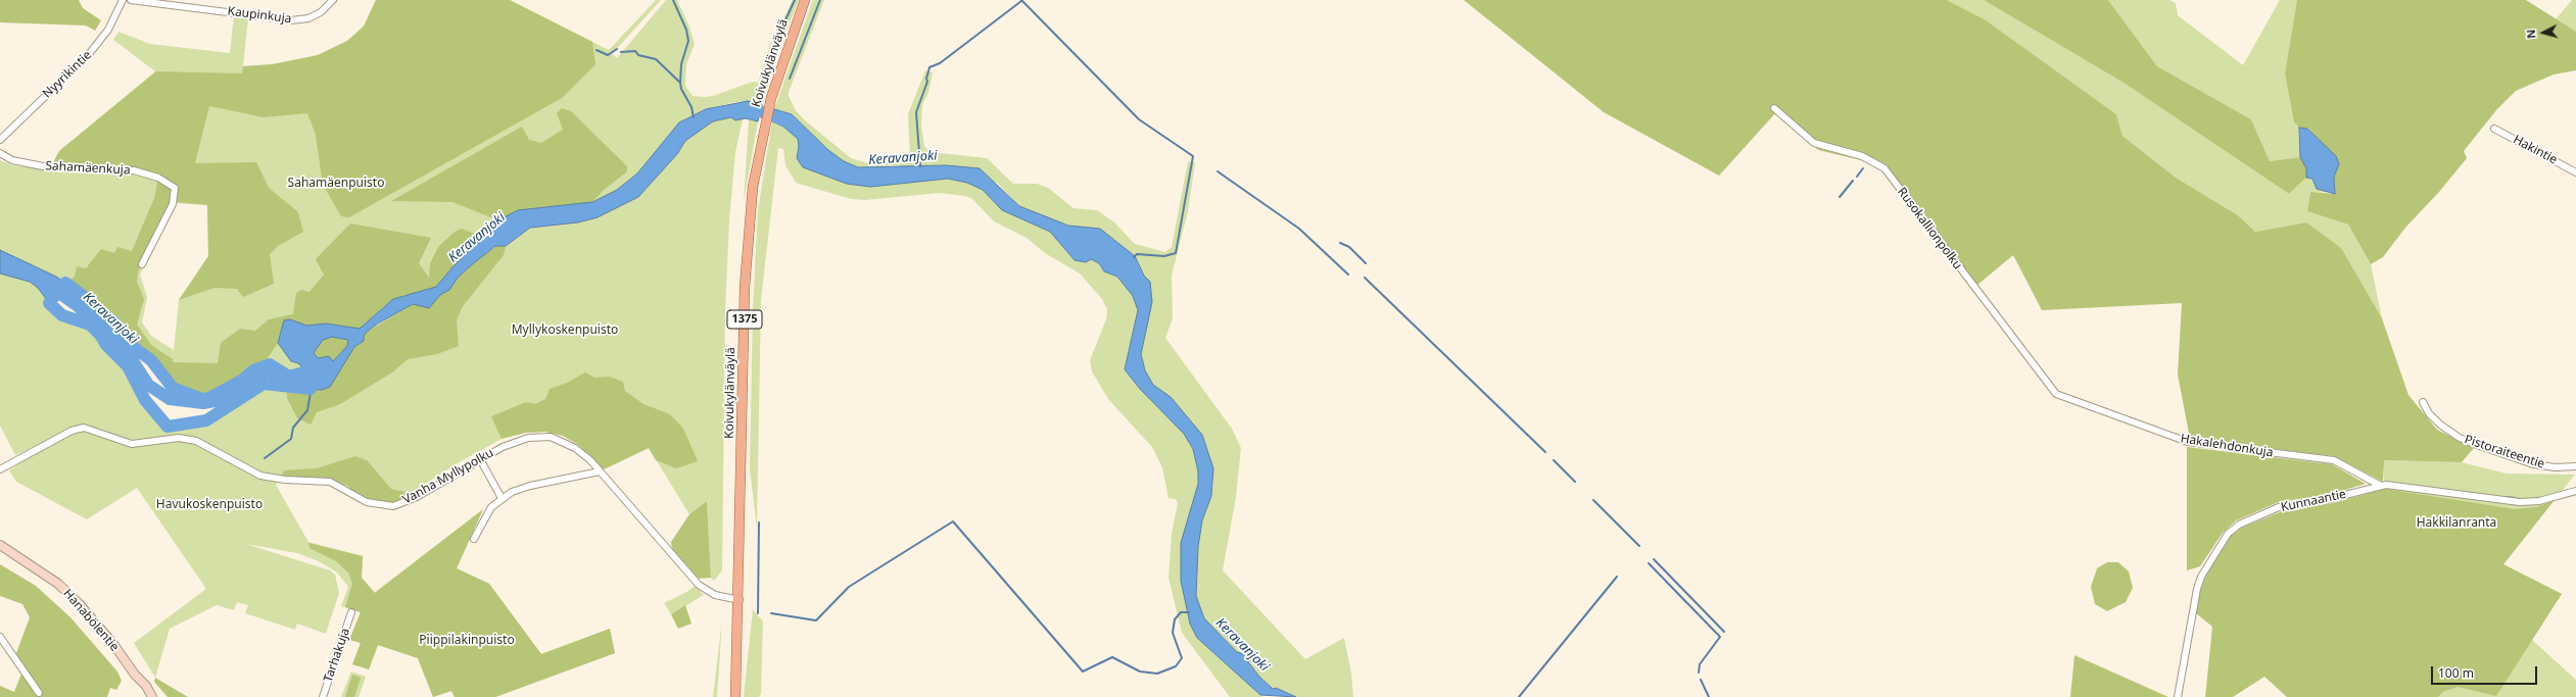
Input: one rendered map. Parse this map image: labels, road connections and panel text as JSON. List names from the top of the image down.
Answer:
{
  "streets": {
    "main road": ["Koivukylänväylä", "1375", "Hanabölentie"],
    "street": [
      "Kaupinkuja",
      "Nyyrikintie",
      "Hakintie",
      "Sahamäenkuja",
      "Rusokallionpolku",
      "Hakalehdonkuja",
      "Pistoraiteentie",
      "Vanha Myllypolku",
      "Kunnaantie",
      "Tarhakuja"
    ]
  },
  "crossings": [
    ["Koivukylänväylä", "Vanha Myllypolku"],
    ["Rusokallionpolku", "Hakalehdonkuja"],
    ["Hakalehdonkuja", "Kunnaantie"]
  ],
  "water": ["Keravanjoki"],
  "parks": [
    "Sahamäenpuisto",
    "Myllykoskenpuisto",
    "Havukoskenpuisto",
    "Hakkilanranta",
    "Piippilakinpuisto"
  ],
  "scale_bar": "100 m",
  "north": "left"
}
